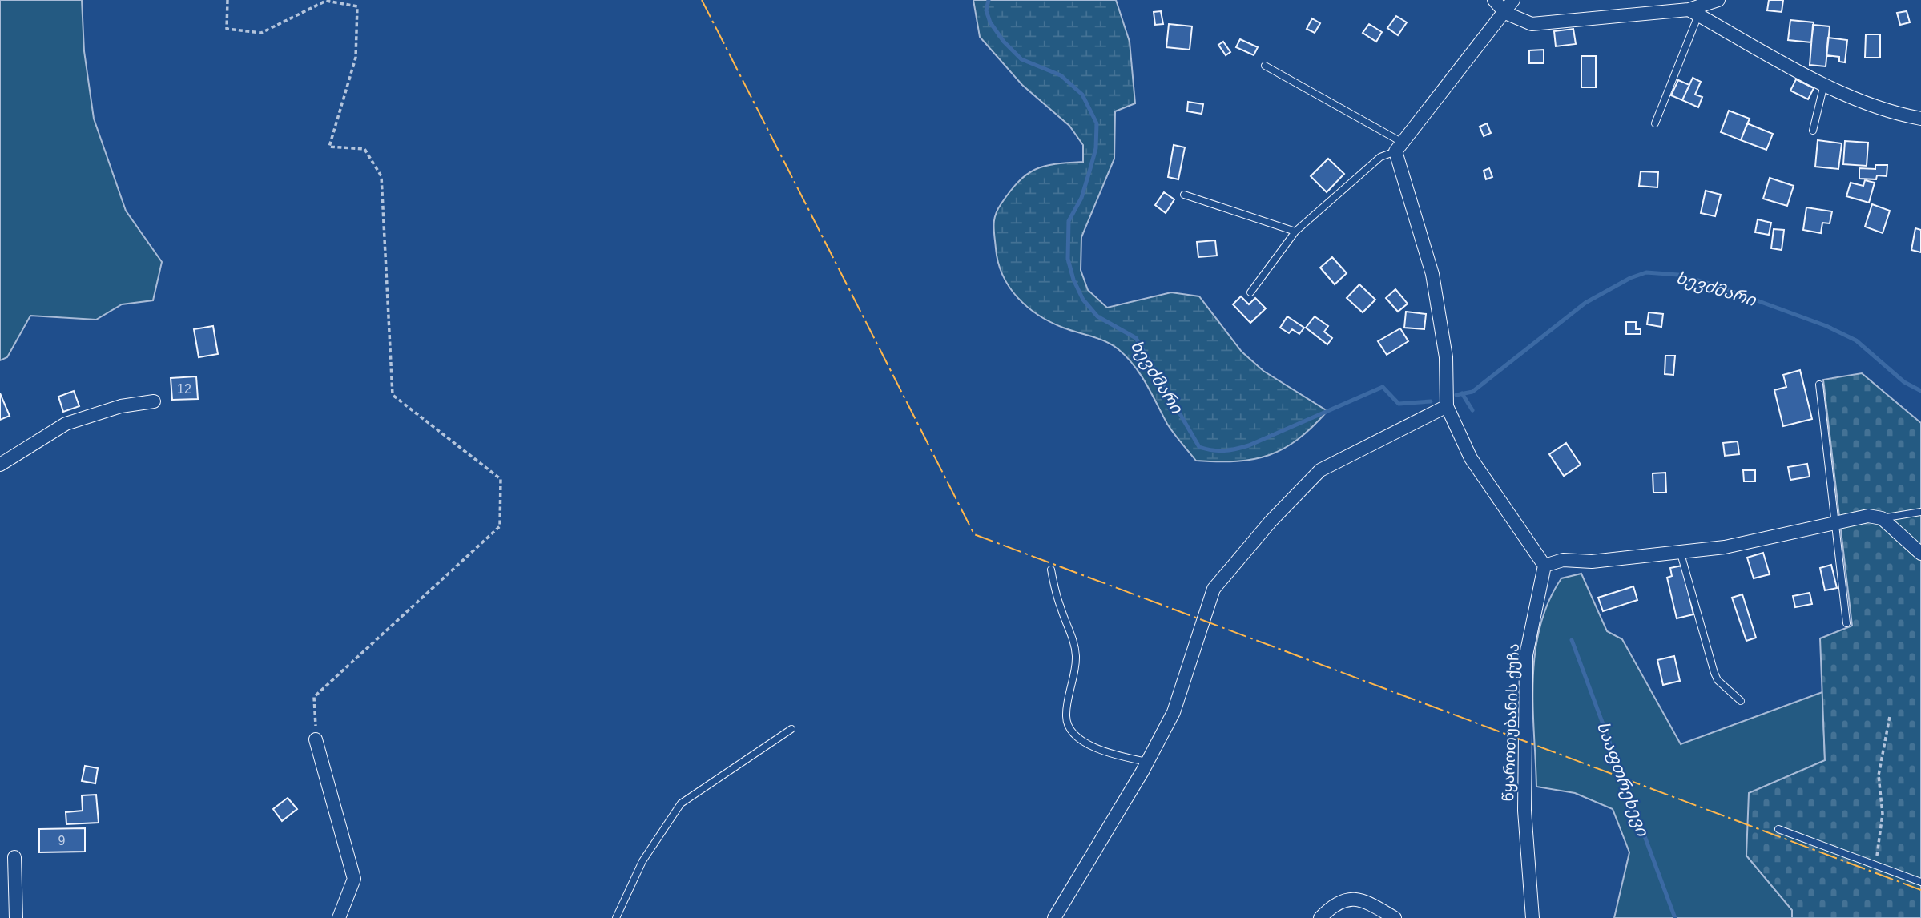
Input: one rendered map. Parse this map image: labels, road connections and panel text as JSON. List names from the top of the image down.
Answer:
{
  "streets": {
    "street": ["წყაროთუბანის ქუჩა"]
  },
  "water": ["ხევძმარი", "სააფთრეხევი"],
  "house_numbers": ["12", "9"]
}
